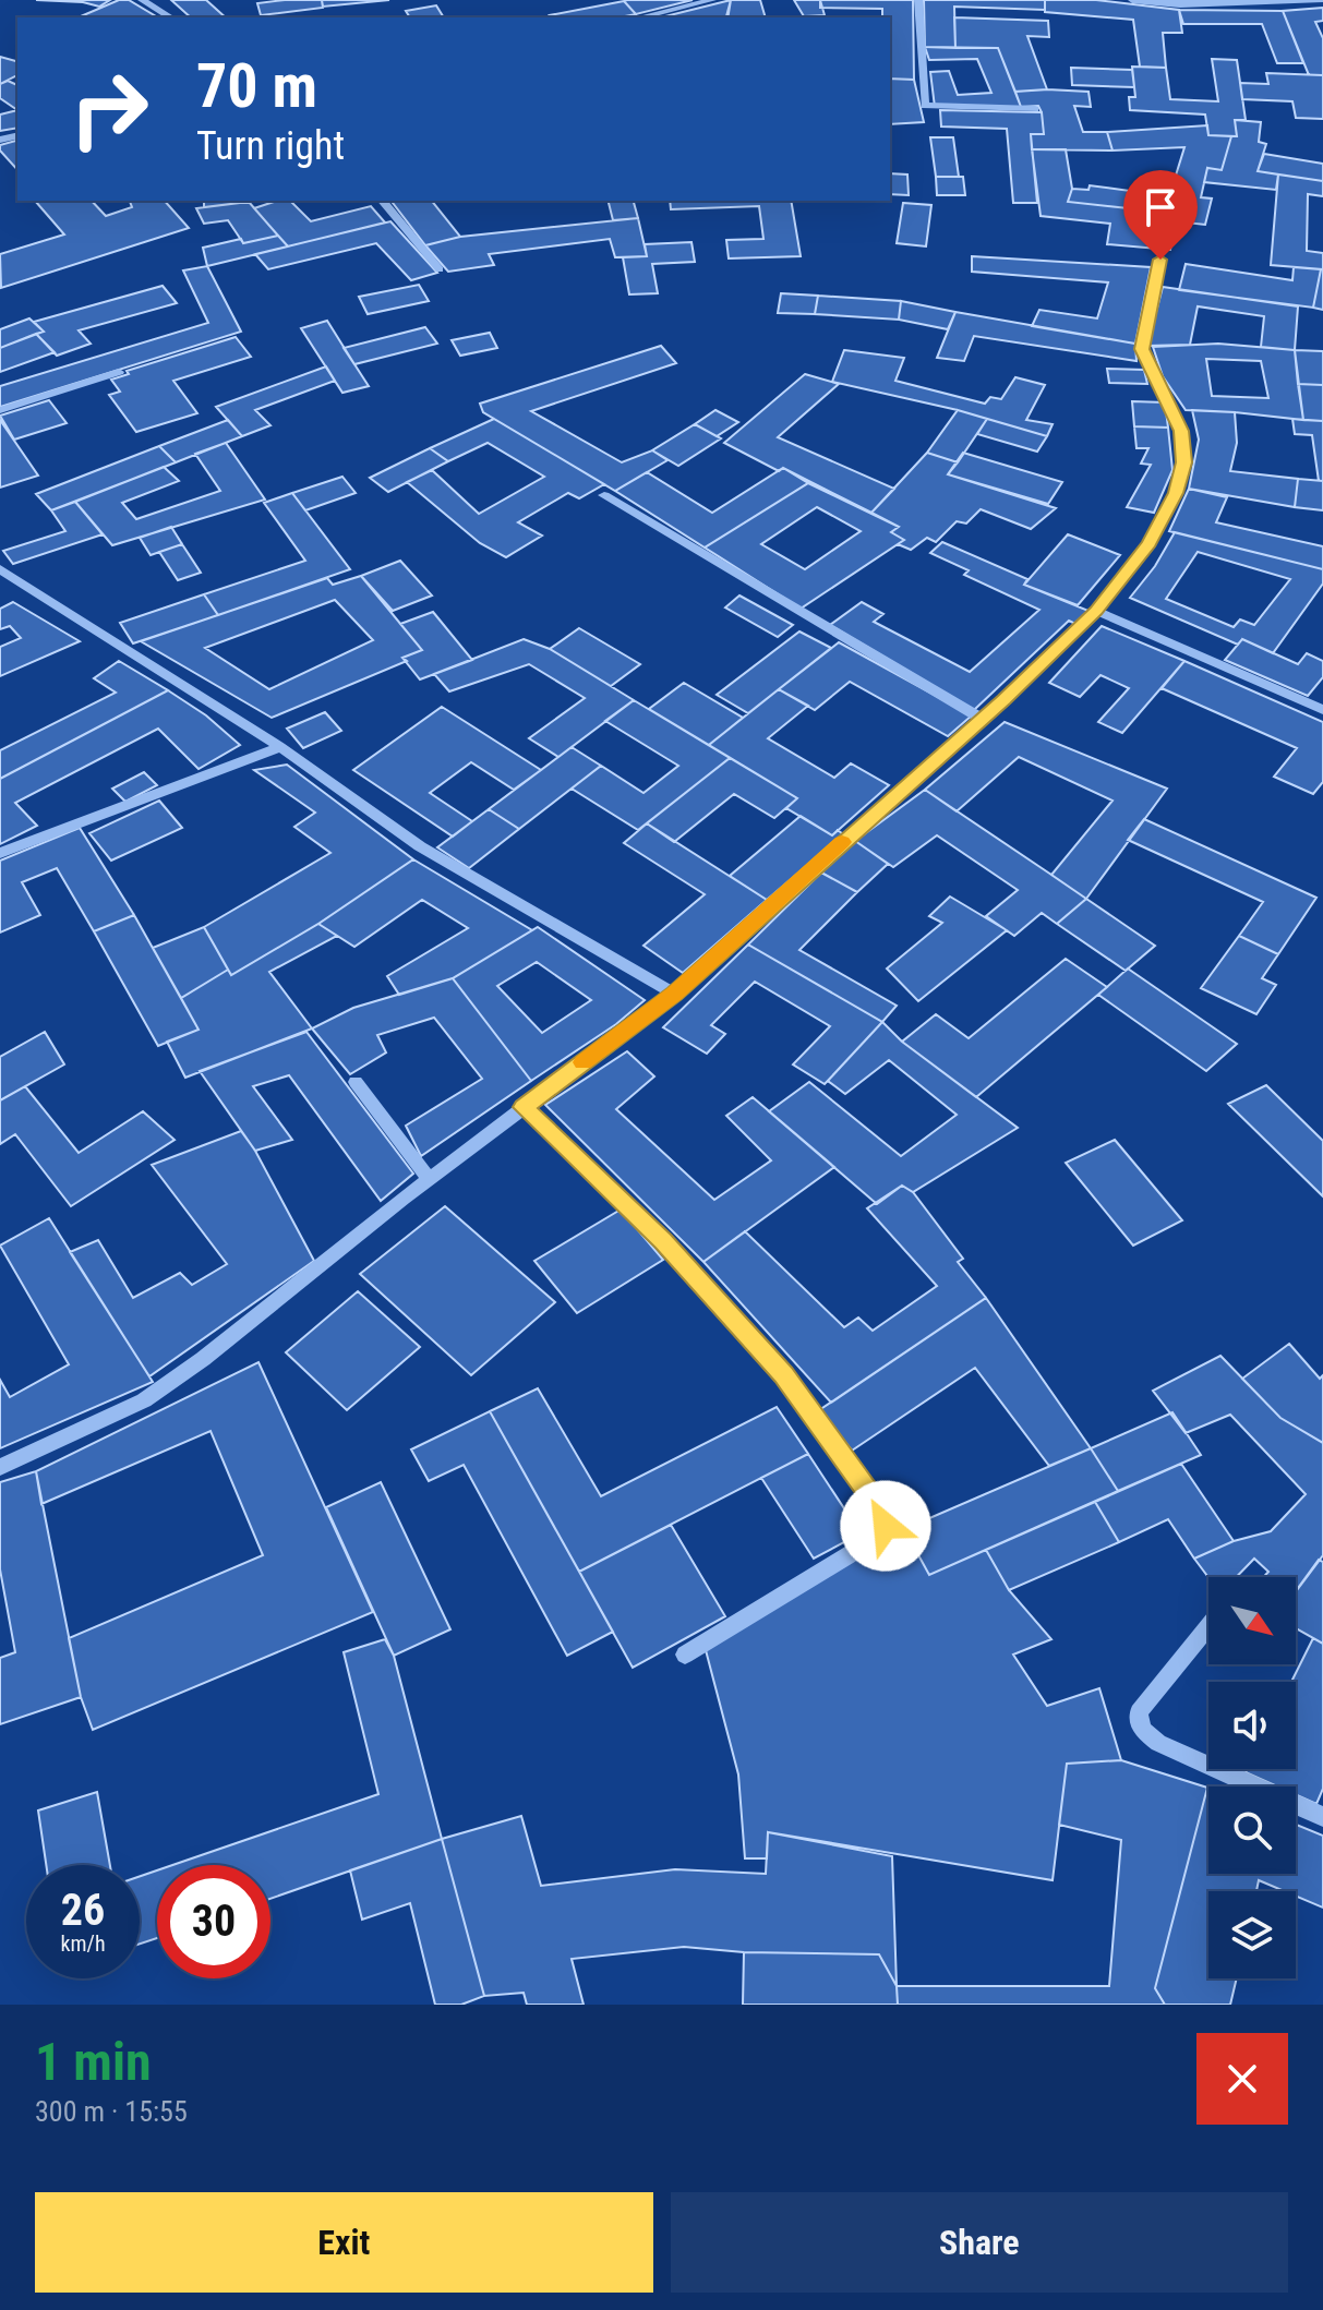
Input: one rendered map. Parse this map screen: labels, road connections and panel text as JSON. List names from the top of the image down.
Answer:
{
  "north": "bottom right",
  "page": {
    "turn": ["70 m", "Turn right"],
    "speed": "26 km/h",
    "limit": "30",
    "heading": ["1 min", "300 m · 15:55"],
    "buttons": ["Exit", "Share"]
  }
}
